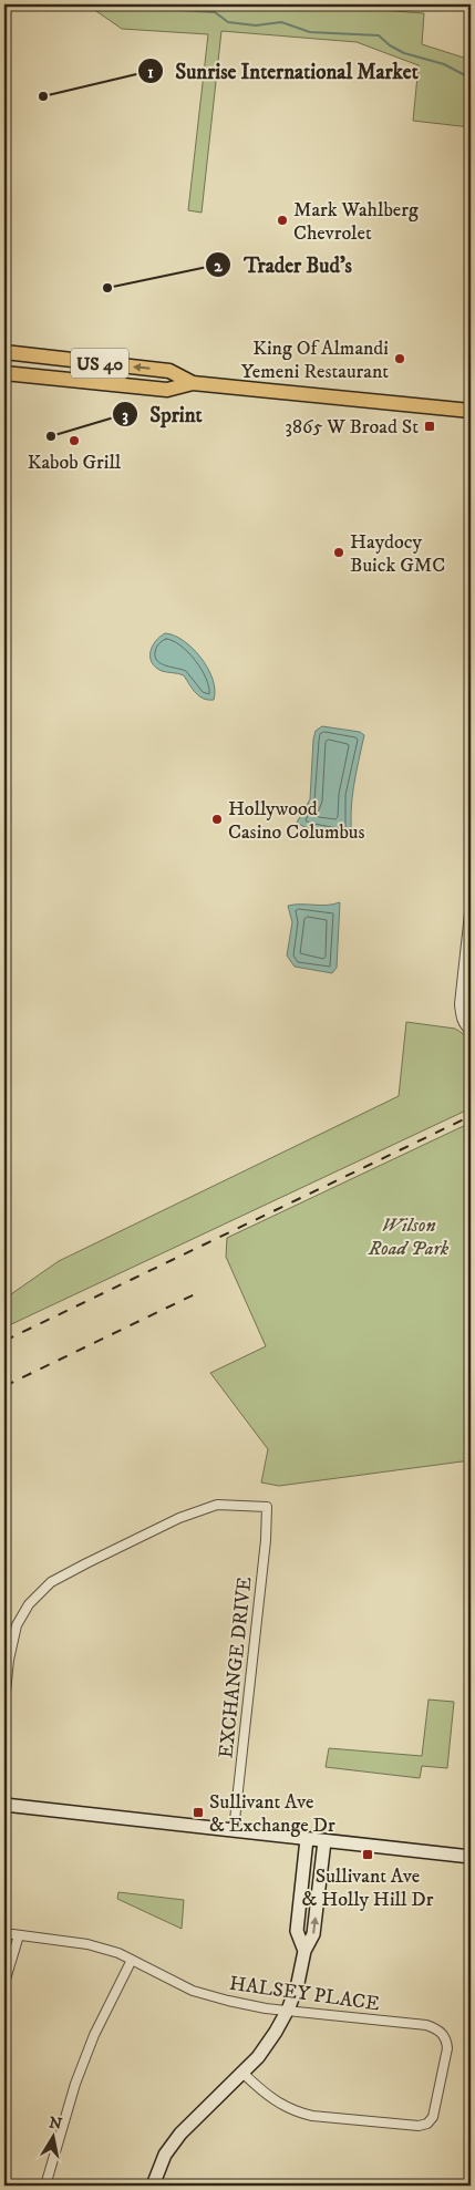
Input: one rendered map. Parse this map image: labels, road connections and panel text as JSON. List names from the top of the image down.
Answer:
{
  "streets": {
    "main road": ["US 40"],
    "street": ["EXCHANGE DRIVE", "HALSEY PLACE"]
  },
  "parks": ["Wilson Road Park"],
  "places": {
    "other": [
      "Sunrise International Market",
      "Mark Wahlberg Chevrolet",
      "Trader Bud's",
      "King Of Almandi Yemeni Restaurant",
      "Sprint",
      "Kabob Grill",
      "Haydocy Buick GMC",
      "Hollywood Casino Columbus"
    ],
    "transit": ["3865 W Broad St", "Sullivant Ave & Exchange Dr", "Sullivant Ave & Holly Hill Dr"]
  },
  "north": "top"
}
